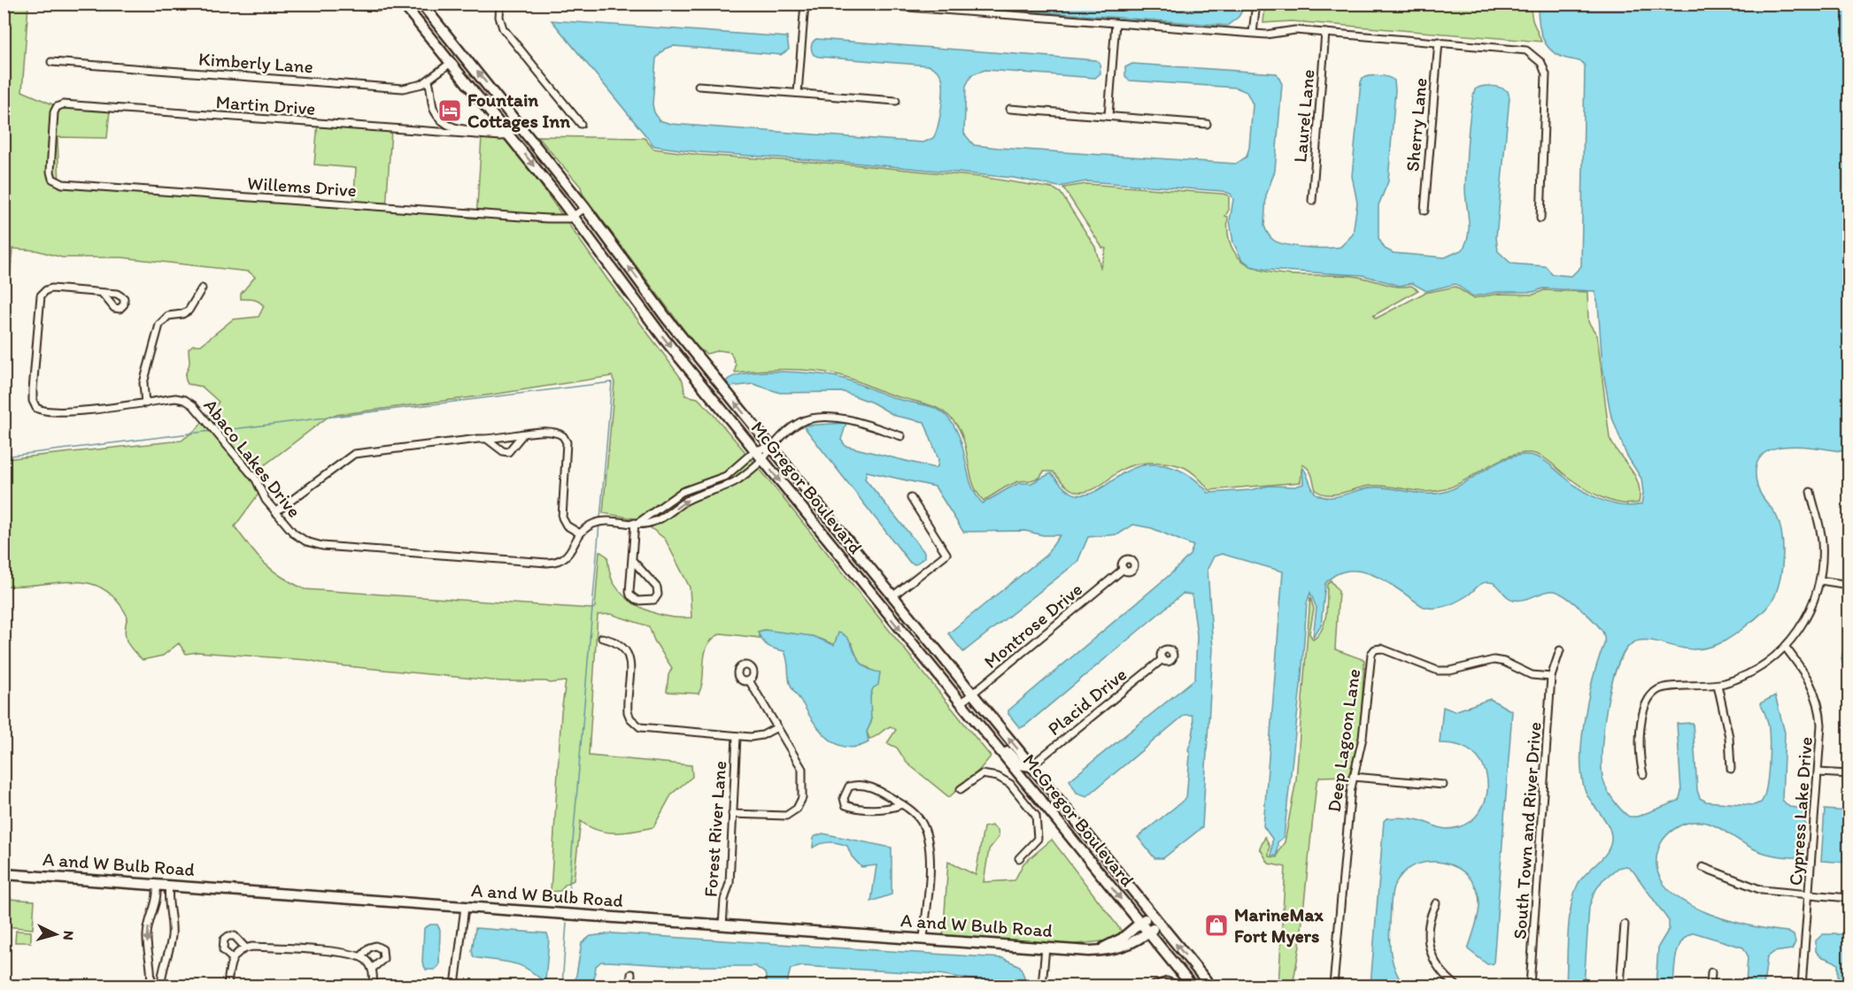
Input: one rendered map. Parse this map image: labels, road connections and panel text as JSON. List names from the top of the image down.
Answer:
{
  "streets": {
    "main road": ["McGregor Boulevard", "A and W Bulb Road"],
    "street": [
      "Kimberly Lane",
      "Martin Drive",
      "Laurel Lane",
      "Sherry Lane",
      "Willems Drive",
      "Abaco Lakes Drive",
      "Montrose Drive",
      "Placid Drive",
      "Deep Lagoon Lane",
      "Cypress Lake Drive",
      "Forest River Lane",
      "South Town and River Drive"
    ]
  },
  "crossings": [
    ["Kimberly Lane", "McGregor Boulevard"],
    ["Martin Drive", "Willems Drive"],
    ["Martin Drive", "McGregor Boulevard"],
    ["Willems Drive", "McGregor Boulevard"],
    ["McGregor Boulevard", "Montrose Drive"],
    ["McGregor Boulevard", "Placid Drive"],
    ["McGregor Boulevard", "A and W Bulb Road"],
    ["Deep Lagoon Lane", "South Town and River Drive"],
    ["Forest River Lane", "A and W Bulb Road"]
  ],
  "places": {
    "hotel": ["Fountain Cottages Inn"],
    "shop": ["MarineMax Fort Myers"]
  },
  "north": "right"
}
